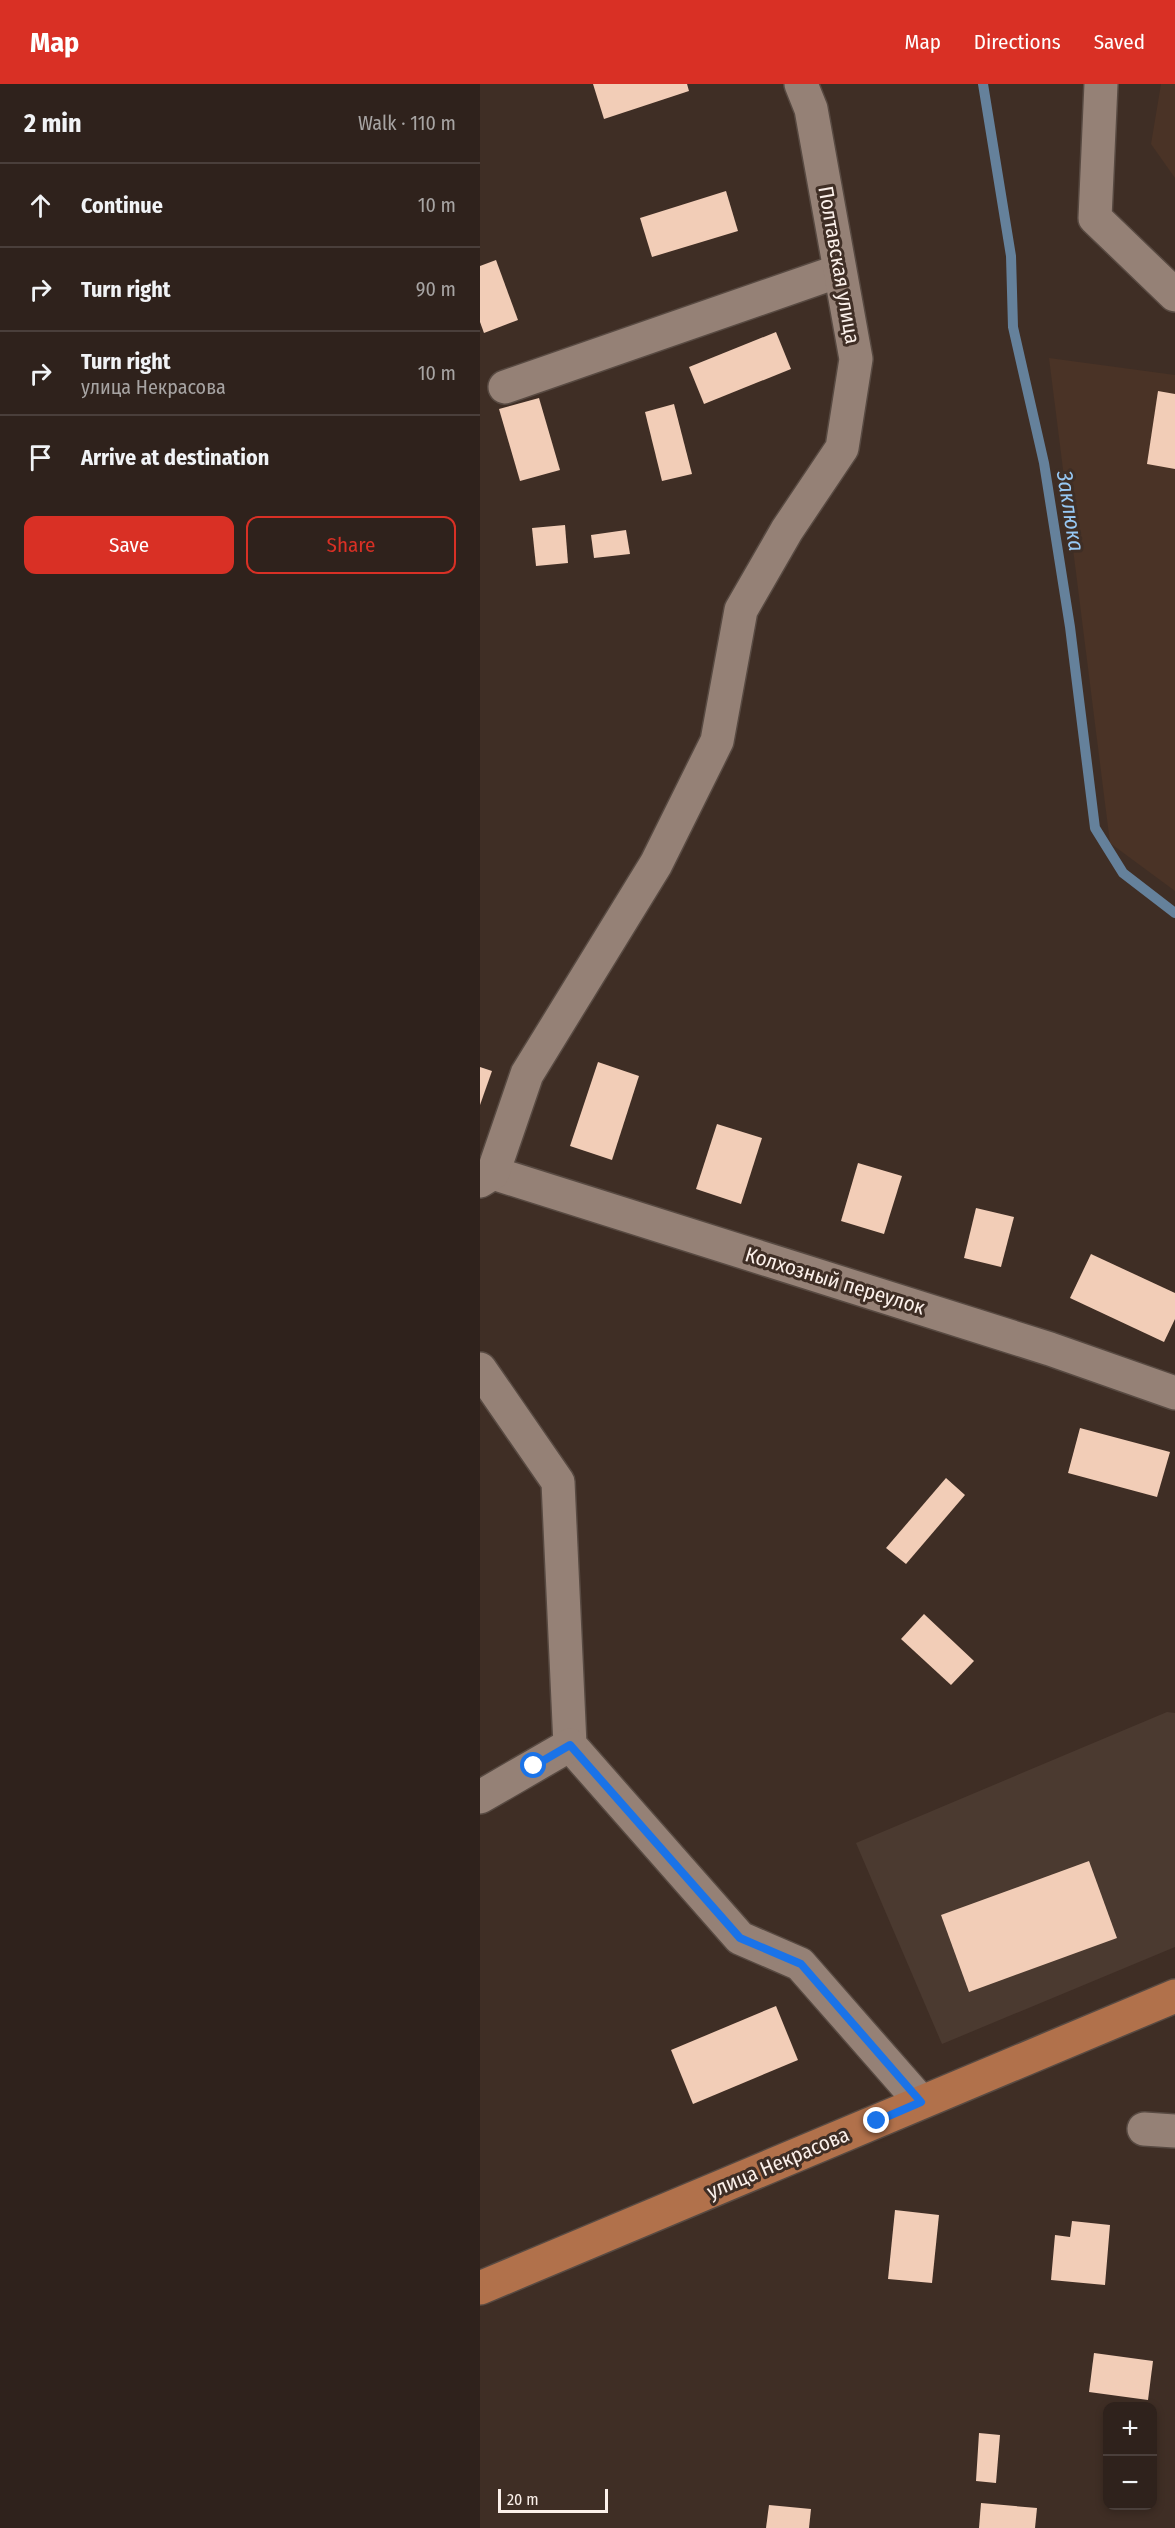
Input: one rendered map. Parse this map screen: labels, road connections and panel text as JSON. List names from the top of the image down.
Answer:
{
  "streets": {
    "main road": ["улица Некрасова"],
    "street": ["Полтавская улица", "Колхозный переулок"]
  },
  "crossings": [
    ["Полтавская улица", "Колхозный переулок"]
  ],
  "water": ["Заклюка"],
  "scale_bar": "20 m",
  "page": {
    "header": "Map",
    "nav": ["Map", "Directions", "Saved"],
    "heading": ["2 min", "Walk · 110 m"],
    "list": [
      ["Continue", "10 m"],
      ["Turn right", "90 m"],
      ["Turn right", "улица Некрасова", "10 m"],
      "Arrive at destination"
    ],
    "buttons": ["Save", "Share"],
    "map_buttons": ["+", "−"],
    "scale": "20 m"
  }
}
